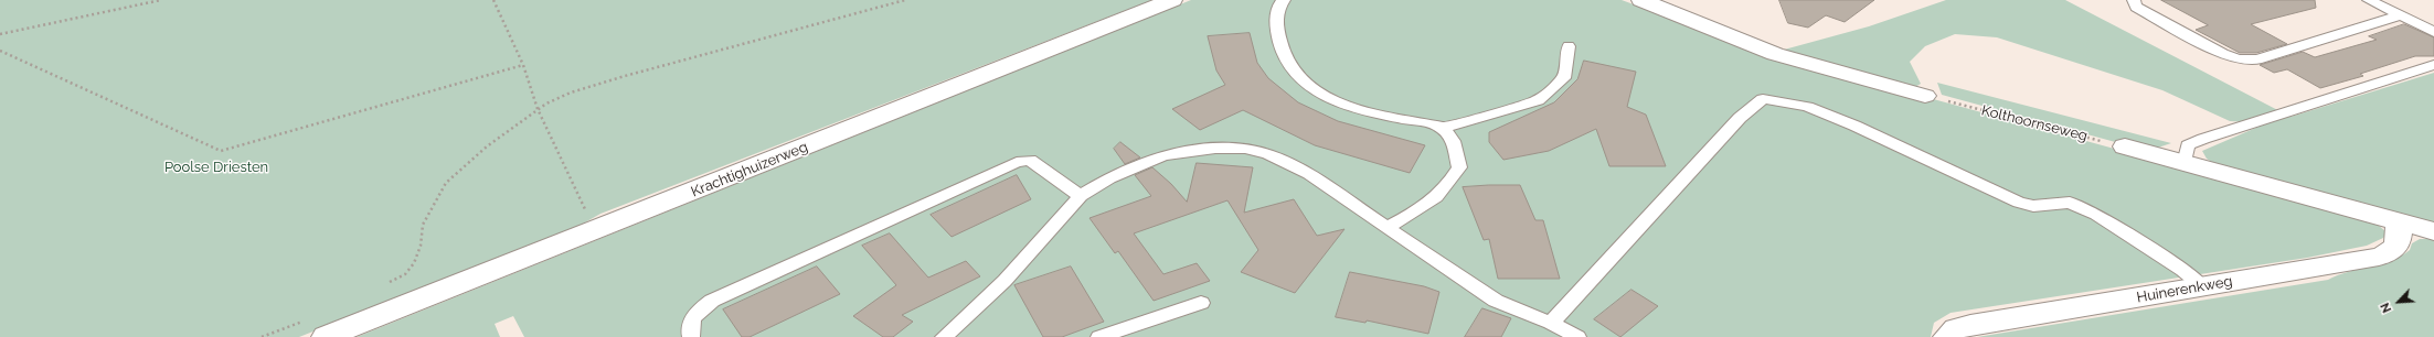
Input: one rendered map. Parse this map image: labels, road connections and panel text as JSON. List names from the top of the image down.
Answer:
{
  "streets": {
    "street": ["Krachtighuizerweg", "Huinerenkweg"],
    "path": ["Kolthoornseweg"]
  },
  "parks": ["Poolse Driesten"],
  "north": "bottom left"
}
